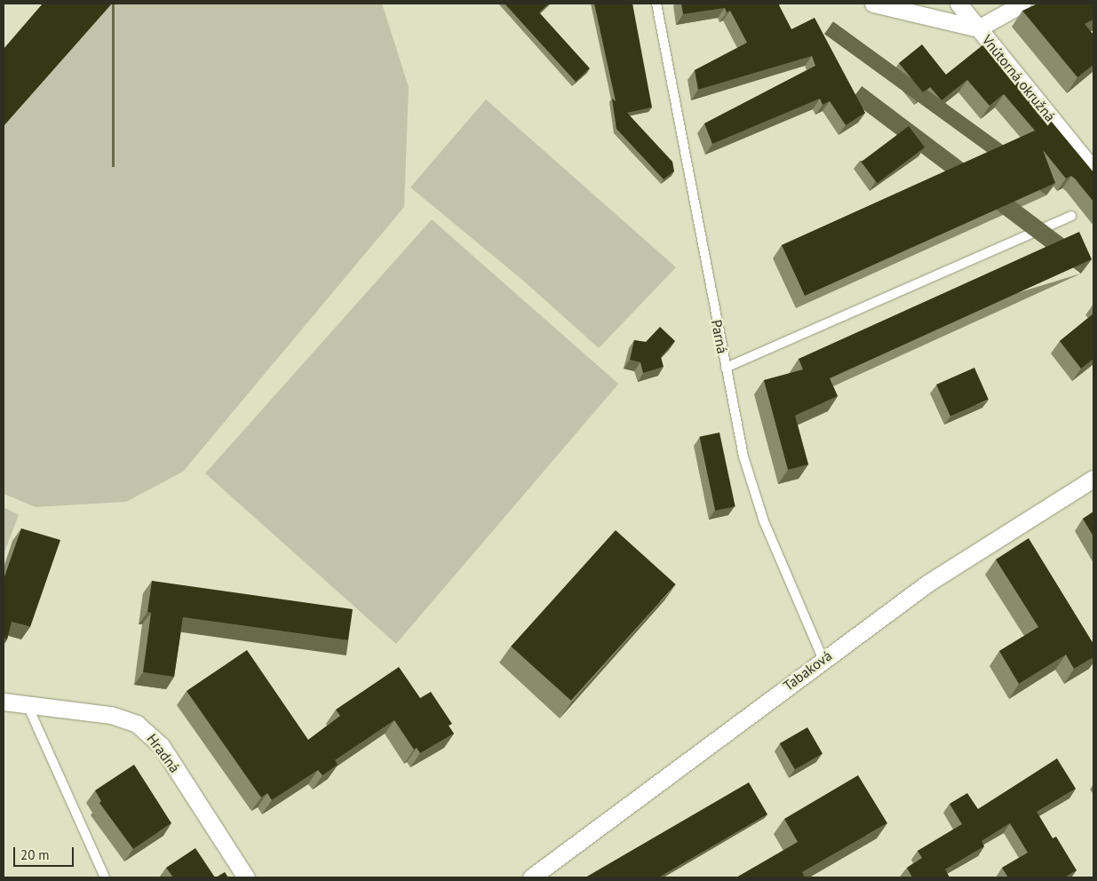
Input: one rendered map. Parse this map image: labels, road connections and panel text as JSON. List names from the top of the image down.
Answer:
{
  "streets": {
    "street": ["Vnútorná okružná", "Tabaková", "Hradná"],
    "lane": ["Parná"]
  },
  "crossings": [
    ["Parná", "Tabaková"]
  ],
  "scale_bar": "20 m"
}
